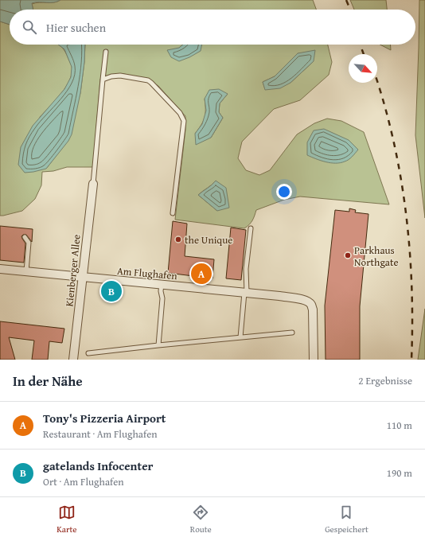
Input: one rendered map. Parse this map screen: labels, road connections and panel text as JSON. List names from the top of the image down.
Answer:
{
  "streets": {
    "street": ["Kienberger Allee", "Am Flughafen"]
  },
  "crossings": [
    ["Kienberger Allee", "Am Flughafen"]
  ],
  "places": ["the Unique", "Parkhaus Northgate"],
  "north": "bottom right",
  "page": {
    "search": "Hier suchen",
    "pins": ["A", "B"],
    "heading": ["In der Nähe", "2 Ergebnisse"],
    "list": [
      {
        "mark": "A",
        "name": "Tony's Pizzeria Airport",
        "note": "Restaurant · Am Flughafen",
        "value": "110 m"
      },
      {
        "mark": "B",
        "name": "gatelands Infocenter",
        "note": "Ort · Am Flughafen",
        "value": "190 m"
      }
    ],
    "nav": ["Karte", "Route", "Gespeichert"]
  }
}
